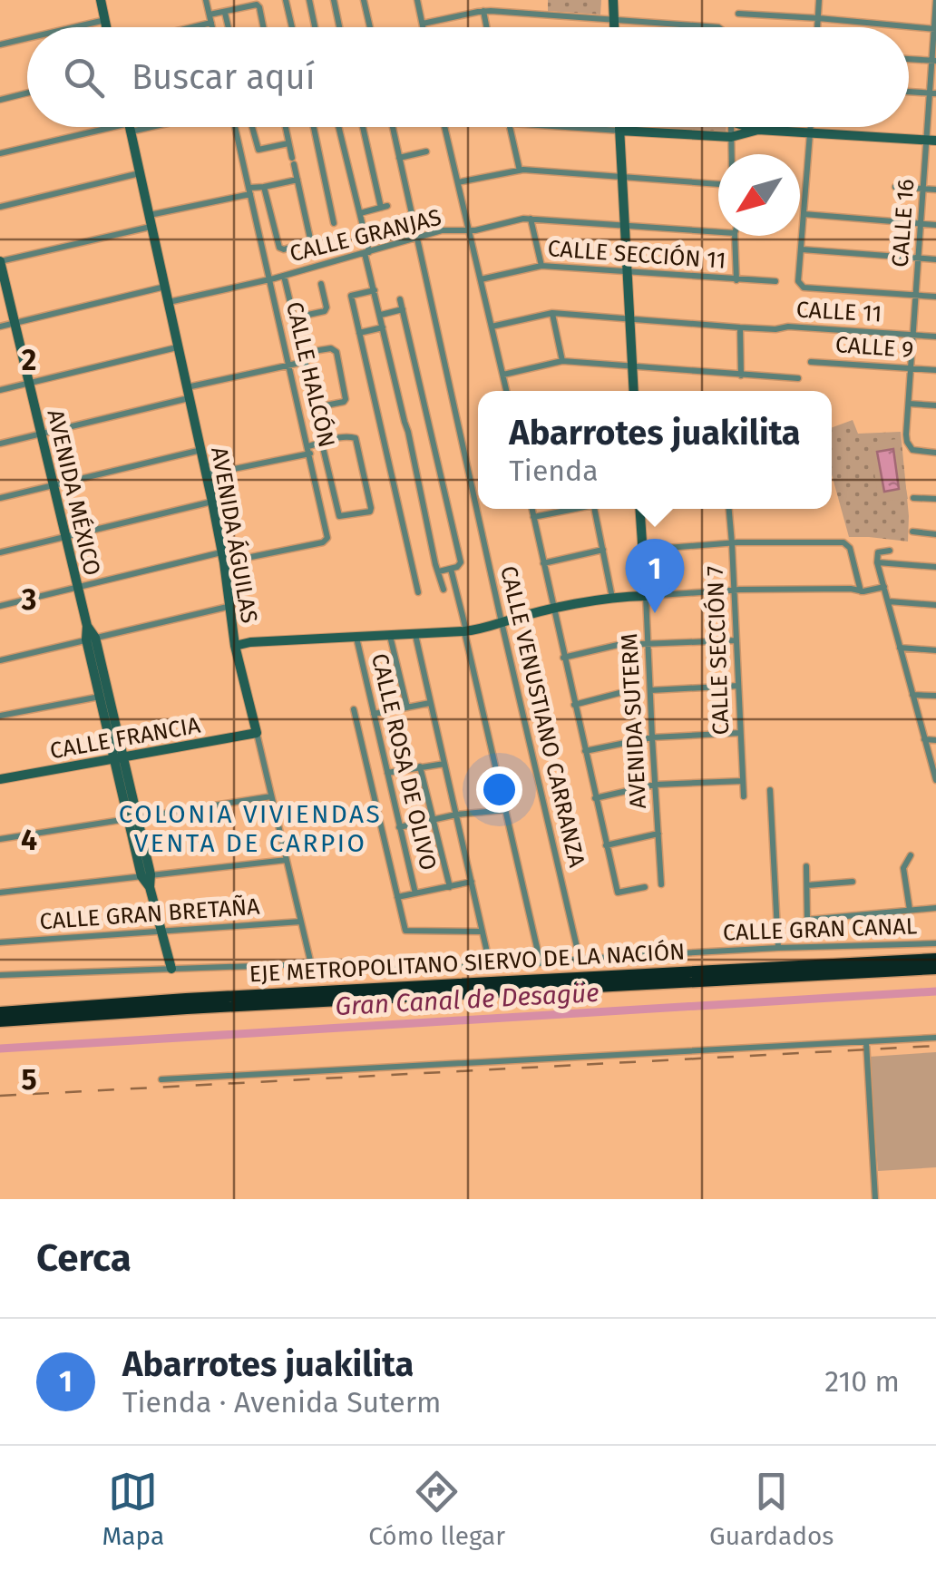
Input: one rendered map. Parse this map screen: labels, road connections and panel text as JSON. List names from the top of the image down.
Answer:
{
  "streets": {
    "highway": ["EJE METROPOLITANO SIERVO DE LA NACIÓN"],
    "street": [
      "CALLE 16",
      "CALLE GRANJAS",
      "CALLE SECCIÓN 11",
      "CALLE 11",
      "CALLE 9",
      "CALLE HALCÓN",
      "AVENIDA MÉXICO",
      "AVENIDA ÁGUILAS",
      "CALLE SECCIÓN 7",
      "CALLE VENUSTIANO CARRANZA",
      "AVENIDA SUTERM",
      "CALLE FRANCIA",
      "CALLE ROSA DE OLIVO",
      "CALLE GRAN BRETAÑA",
      "CALLE GRAN CANAL"
    ]
  },
  "crossings": [
    ["CALLE 16", "CALLE 11"],
    ["CALLE 16", "CALLE 9"],
    ["CALLE GRANJAS", "CALLE HALCÓN"],
    ["CALLE GRANJAS", "AVENIDA ÁGUILAS"],
    ["CALLE GRANJAS", "CALLE VENUSTIANO CARRANZA"],
    ["CALLE HALCÓN", "AVENIDA ÁGUILAS"],
    ["AVENIDA MÉXICO", "CALLE FRANCIA"],
    ["AVENIDA MÉXICO", "CALLE GRAN BRETAÑA"],
    ["AVENIDA MÉXICO", "CALLE GRAN CANAL"],
    ["AVENIDA ÁGUILAS", "CALLE FRANCIA"],
    ["AVENIDA ÁGUILAS", "CALLE GRAN BRETAÑA"],
    ["AVENIDA ÁGUILAS", "CALLE GRAN CANAL"],
    ["CALLE VENUSTIANO CARRANZA", "CALLE GRAN CANAL"]
  ],
  "districts": ["COLONIA VIVIENDAS VENTA DE CARPIO"],
  "water": ["Gran Canal de Desagüe"],
  "north": "bottom left",
  "page": {
    "search": "Buscar aquí",
    "popup": ["Abarrotes juakilita", "Tienda"],
    "pins": "1",
    "heading": "Cerca",
    "list": [
      {
        "mark": "1",
        "name": "Abarrotes juakilita",
        "note": "Tienda · Avenida Suterm",
        "value": "210 m"
      }
    ],
    "nav": ["Mapa", "Cómo llegar", "Guardados"]
  },
  "grid": {
    "rows": [
      "2",
      "3",
      "4",
      "5"
    ]
  }
}
